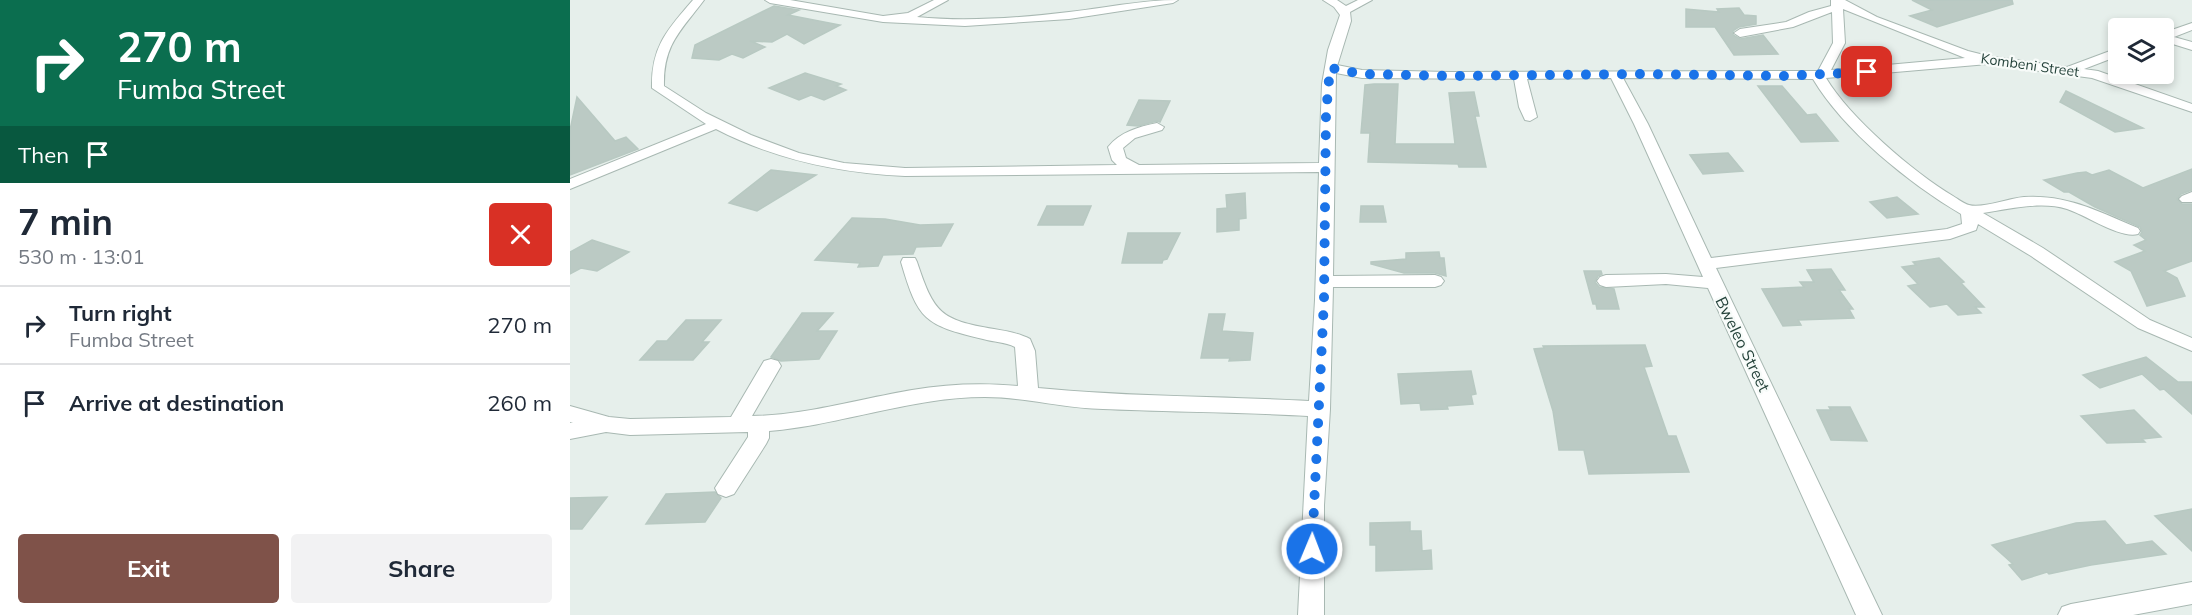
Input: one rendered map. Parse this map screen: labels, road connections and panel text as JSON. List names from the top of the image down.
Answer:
{
  "streets": {
    "street": ["Kombeni Street", "Bweleo Street"]
  },
  "page": {
    "turn": ["270 m", "Fumba Street"],
    "then": "Then",
    "heading": ["7 min", "530 m · 13:01"],
    "list": [
      {
        "name": "Turn right",
        "note": "Fumba Street",
        "value": "270 m"
      },
      {
        "name": "Arrive at destination",
        "value": "260 m"
      }
    ],
    "buttons": ["Exit", "Share"]
  }
}
